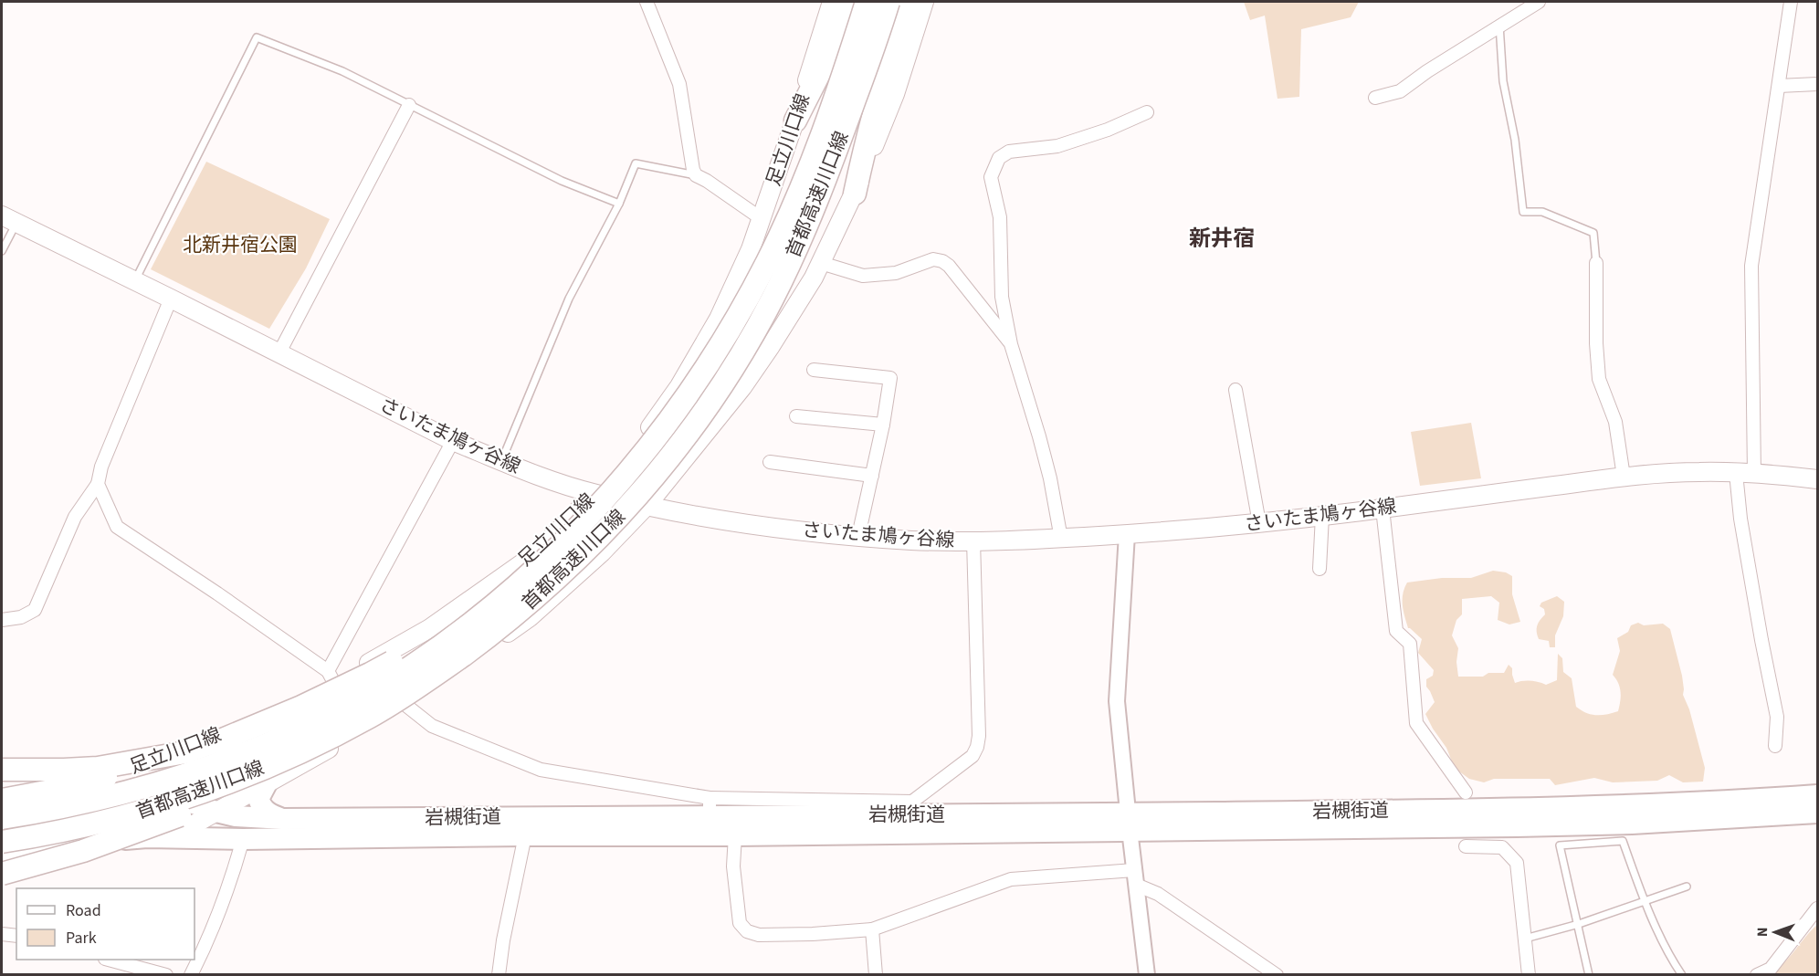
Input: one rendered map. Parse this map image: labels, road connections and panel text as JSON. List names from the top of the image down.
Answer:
{
  "streets": {
    "highway": ["首都高速川口線", "岩槻街道"],
    "main road": ["足立川口線", "さいたま鳩ヶ谷線"]
  },
  "crossings": [
    ["足立川口線", "さいたま鳩ヶ谷線"],
    ["足立川口線", "岩槻街道"]
  ],
  "districts": ["新井宿"],
  "parks": ["北新井宿公園"],
  "legend": ["Road", "Park"],
  "north": "left"
}
